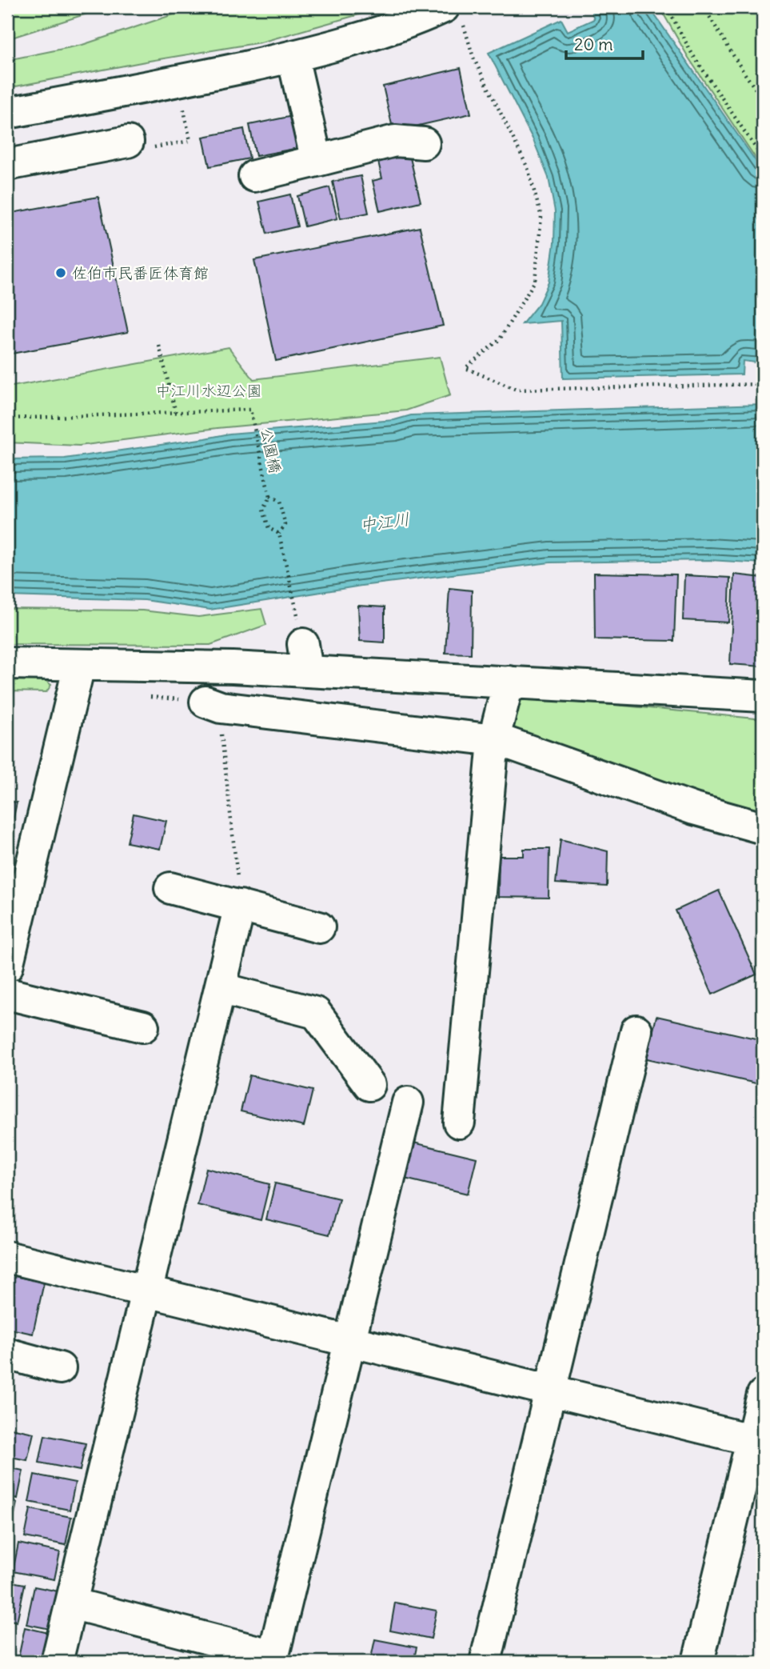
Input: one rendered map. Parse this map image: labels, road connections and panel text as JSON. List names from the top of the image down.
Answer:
{
  "streets": {
    "path": ["公園橋"]
  },
  "water": ["中江川"],
  "parks": ["中江川水辺公園"],
  "places": ["佐伯市民番匠体育館"],
  "scale_bar": "20 m"
}
